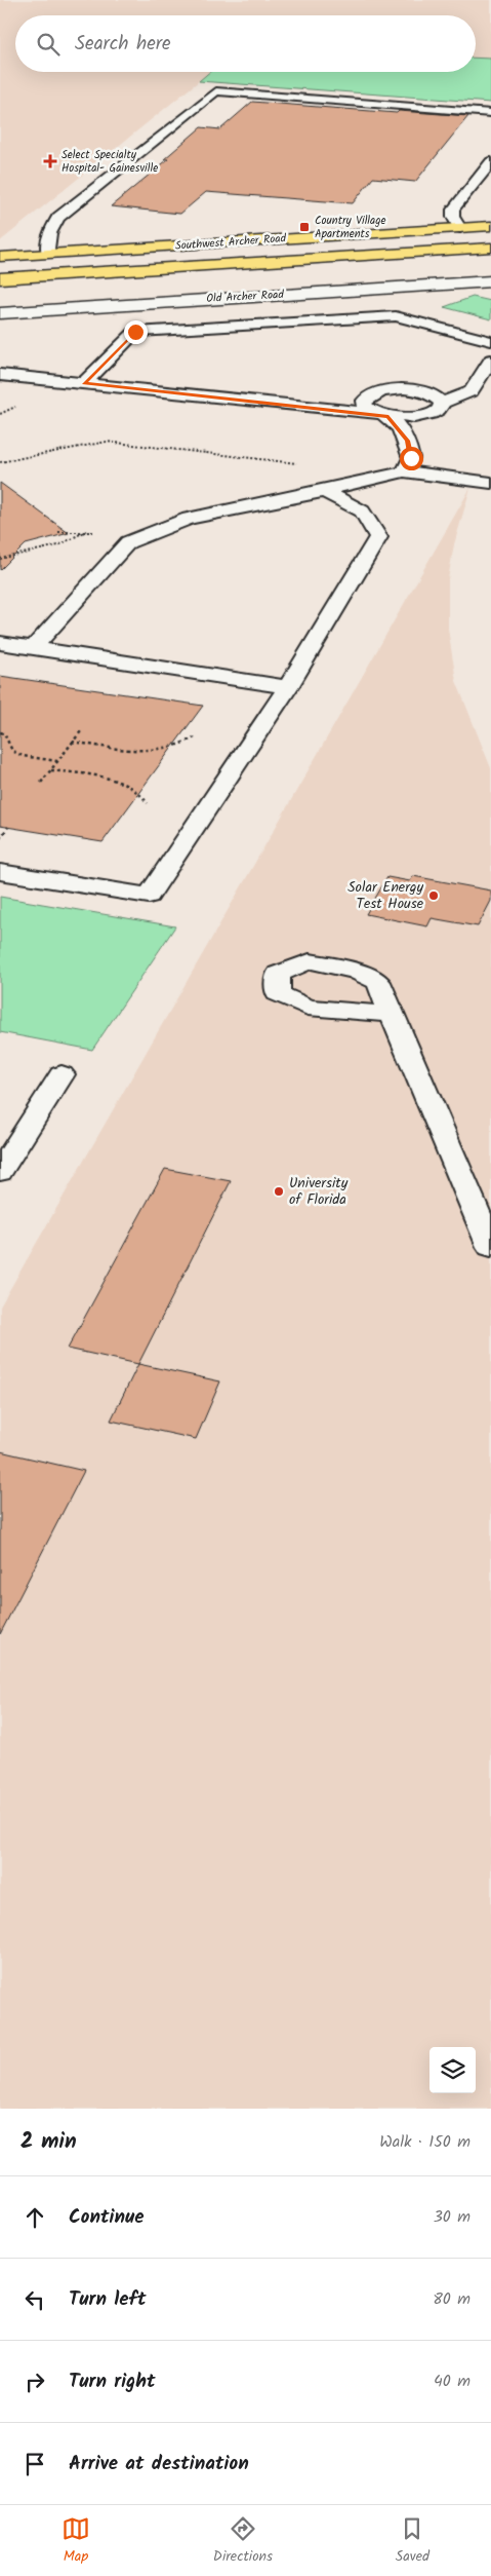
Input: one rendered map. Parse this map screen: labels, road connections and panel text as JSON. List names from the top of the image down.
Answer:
{
  "streets": {
    "main road": ["Southwest Archer Road"],
    "street": ["Old Archer Road"]
  },
  "places": {
    "health": ["Select Specialty Hospital- Gainesville"],
    "transit": ["Country Village Apartments"],
    "other": ["Solar Energy Test House", "University of Florida"]
  },
  "page": {
    "search": "Search here",
    "heading": ["2 min", "Walk · 150 m"],
    "list": [
      ["Continue", "30 m"],
      ["Turn left", "80 m"],
      ["Turn right", "40 m"],
      "Arrive at destination"
    ],
    "nav": ["Map", "Directions", "Saved"]
  }
}
